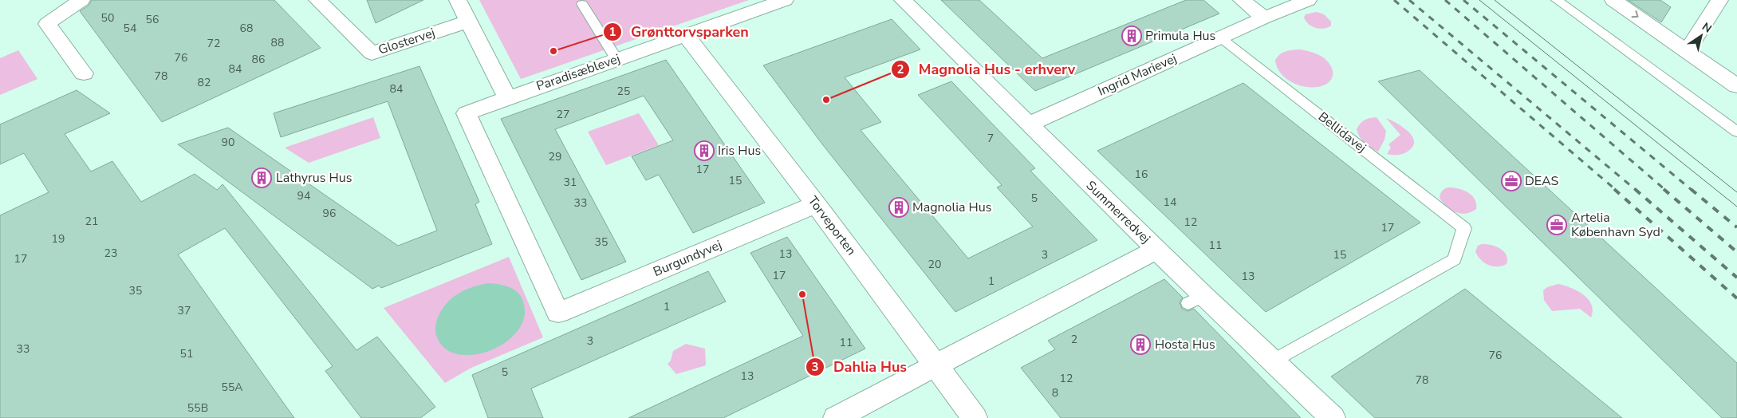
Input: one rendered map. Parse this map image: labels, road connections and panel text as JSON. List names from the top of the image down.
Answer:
{
  "streets": {
    "street": [
      "Glostervej",
      "Paradisæblevej",
      "Ingrid Marievej",
      "Summerredvej",
      "Torveporten",
      "Burgundyvej"
    ],
    "lane": ["Bellidavej"]
  },
  "crossings": [
    ["Paradisæblevej", "Torveporten"],
    ["Paradisæblevej", "Burgundyvej"],
    ["Ingrid Marievej", "Bellidavej"],
    ["Ingrid Marievej", "Summerredvej"],
    ["Summerredvej", "Torveporten"],
    ["Torveporten", "Burgundyvej"]
  ],
  "places": {
    "building": [
      "Primula Hus",
      "Iris Hus",
      "Lathyrus Hus",
      "Magnolia Hus",
      "Hosta Hus"
    ],
    "other": ["Grønttorvsparken", "Magnolia Hus - erhverv", "Dahlia Hus"],
    "office": ["DEAS", "Artelia København Syd"]
  },
  "house_numbers": [
    "50",
    "56",
    "54",
    "68",
    "88",
    "72",
    "76",
    "86",
    "84",
    "78",
    "82",
    "84",
    "25",
    "27",
    "7",
    "90",
    "29",
    "17",
    "16",
    "15",
    "31",
    "94",
    "5",
    "14",
    "33",
    "96",
    "21",
    "12",
    "17",
    "19",
    "35",
    "11",
    "23",
    "13",
    "3",
    "15",
    "17",
    "20",
    "17",
    "13",
    "1",
    "35",
    "1",
    "37",
    "2",
    "3",
    "11",
    "33",
    "51",
    "76",
    "5",
    "13",
    "12",
    "78",
    "55A",
    "8",
    "55B"
  ],
  "north": "top right"
}
